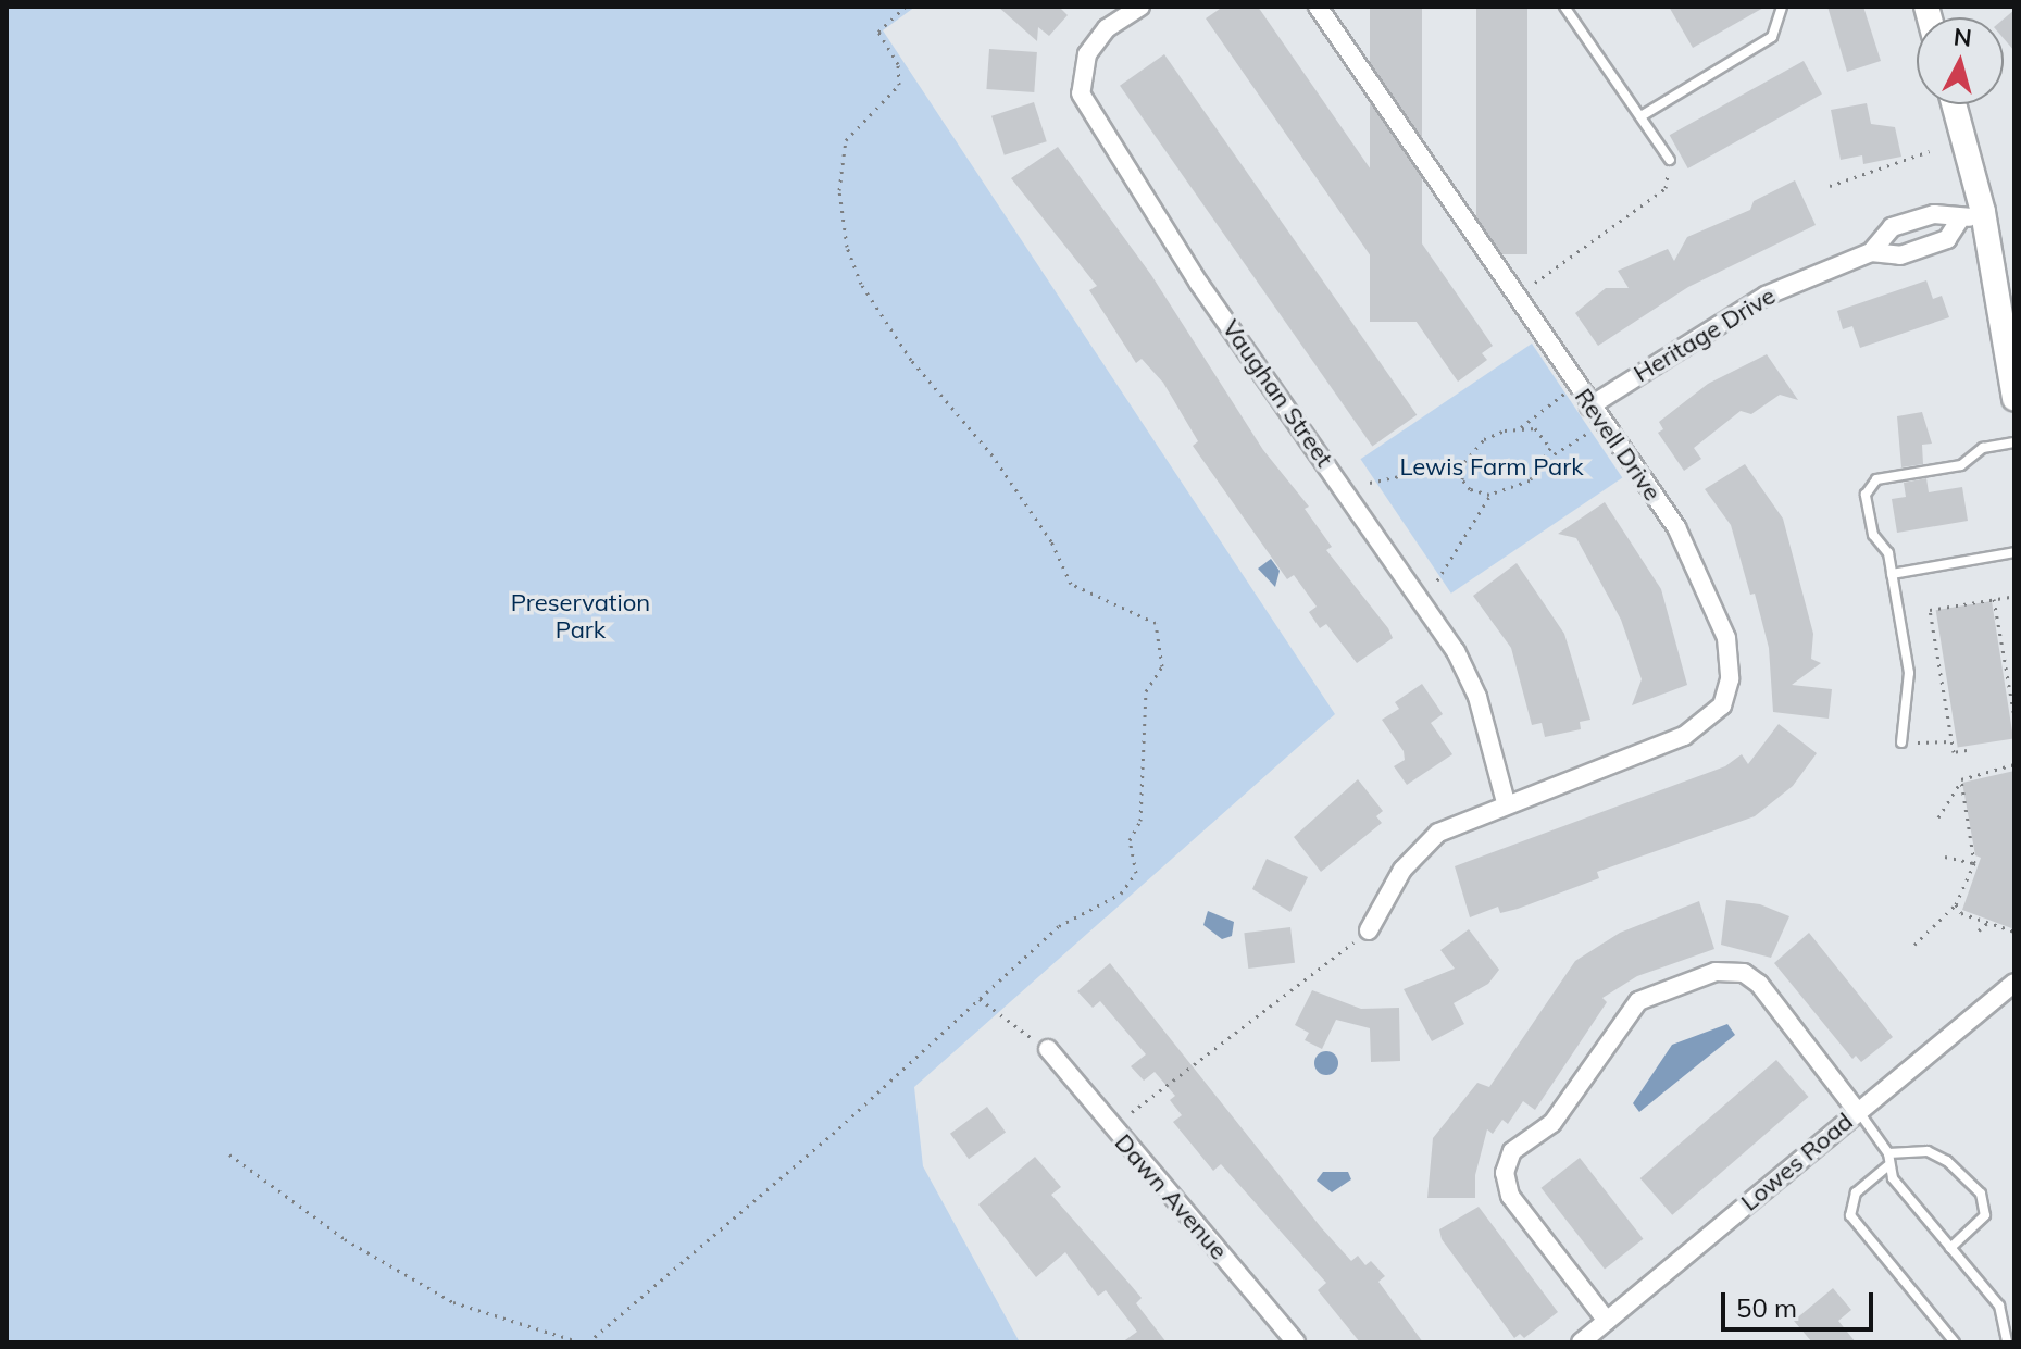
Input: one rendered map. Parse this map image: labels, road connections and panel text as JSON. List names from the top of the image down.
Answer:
{
  "streets": {
    "street": [
      "Heritage Drive",
      "Vaughan Street",
      "Revell Drive",
      "Lowes Road",
      "Dawn Avenue"
    ]
  },
  "crossings": [
    ["Heritage Drive", "Revell Drive"],
    ["Vaughan Street", "Revell Drive"]
  ],
  "parks": ["Lewis Farm Park", "Preservation Park"],
  "scale_bar": "50 m",
  "north": "top"
}
